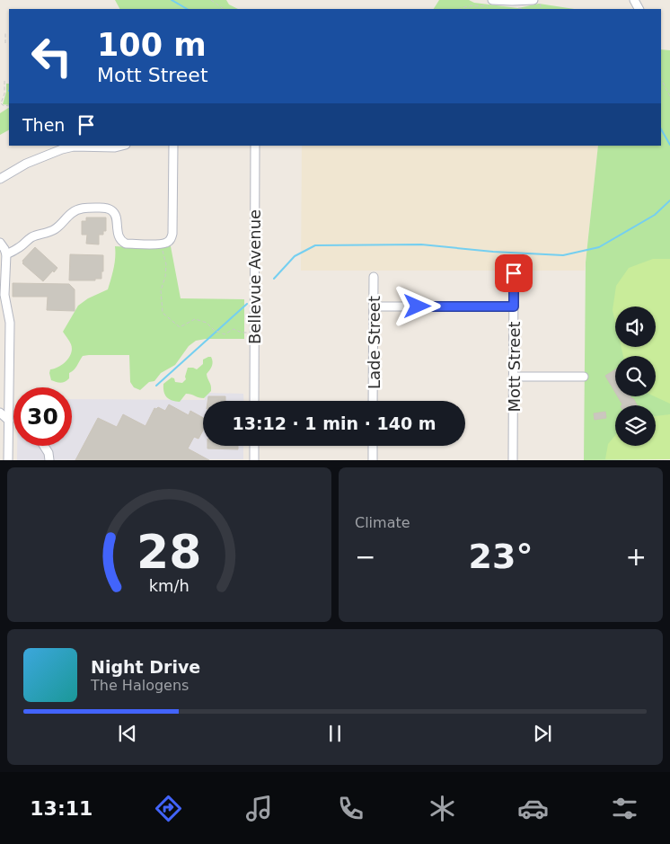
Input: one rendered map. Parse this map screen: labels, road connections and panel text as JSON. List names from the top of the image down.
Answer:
{
  "streets": {
    "street": ["Bellevue Avenue", "Lade Street", "Mott Street"]
  },
  "page": {
    "turn": ["100 m", "Mott Street"],
    "then": "Then",
    "limit": "30",
    "trip": "13:12 · 1 min · 140 m",
    "tile": "Climate",
    "heat": ["−", "23°", "+"],
    "song": ["Night Drive", "The Halogens"],
    "tabs": "13:11",
    "gauge": ["28", "km/h"]
  }
}
